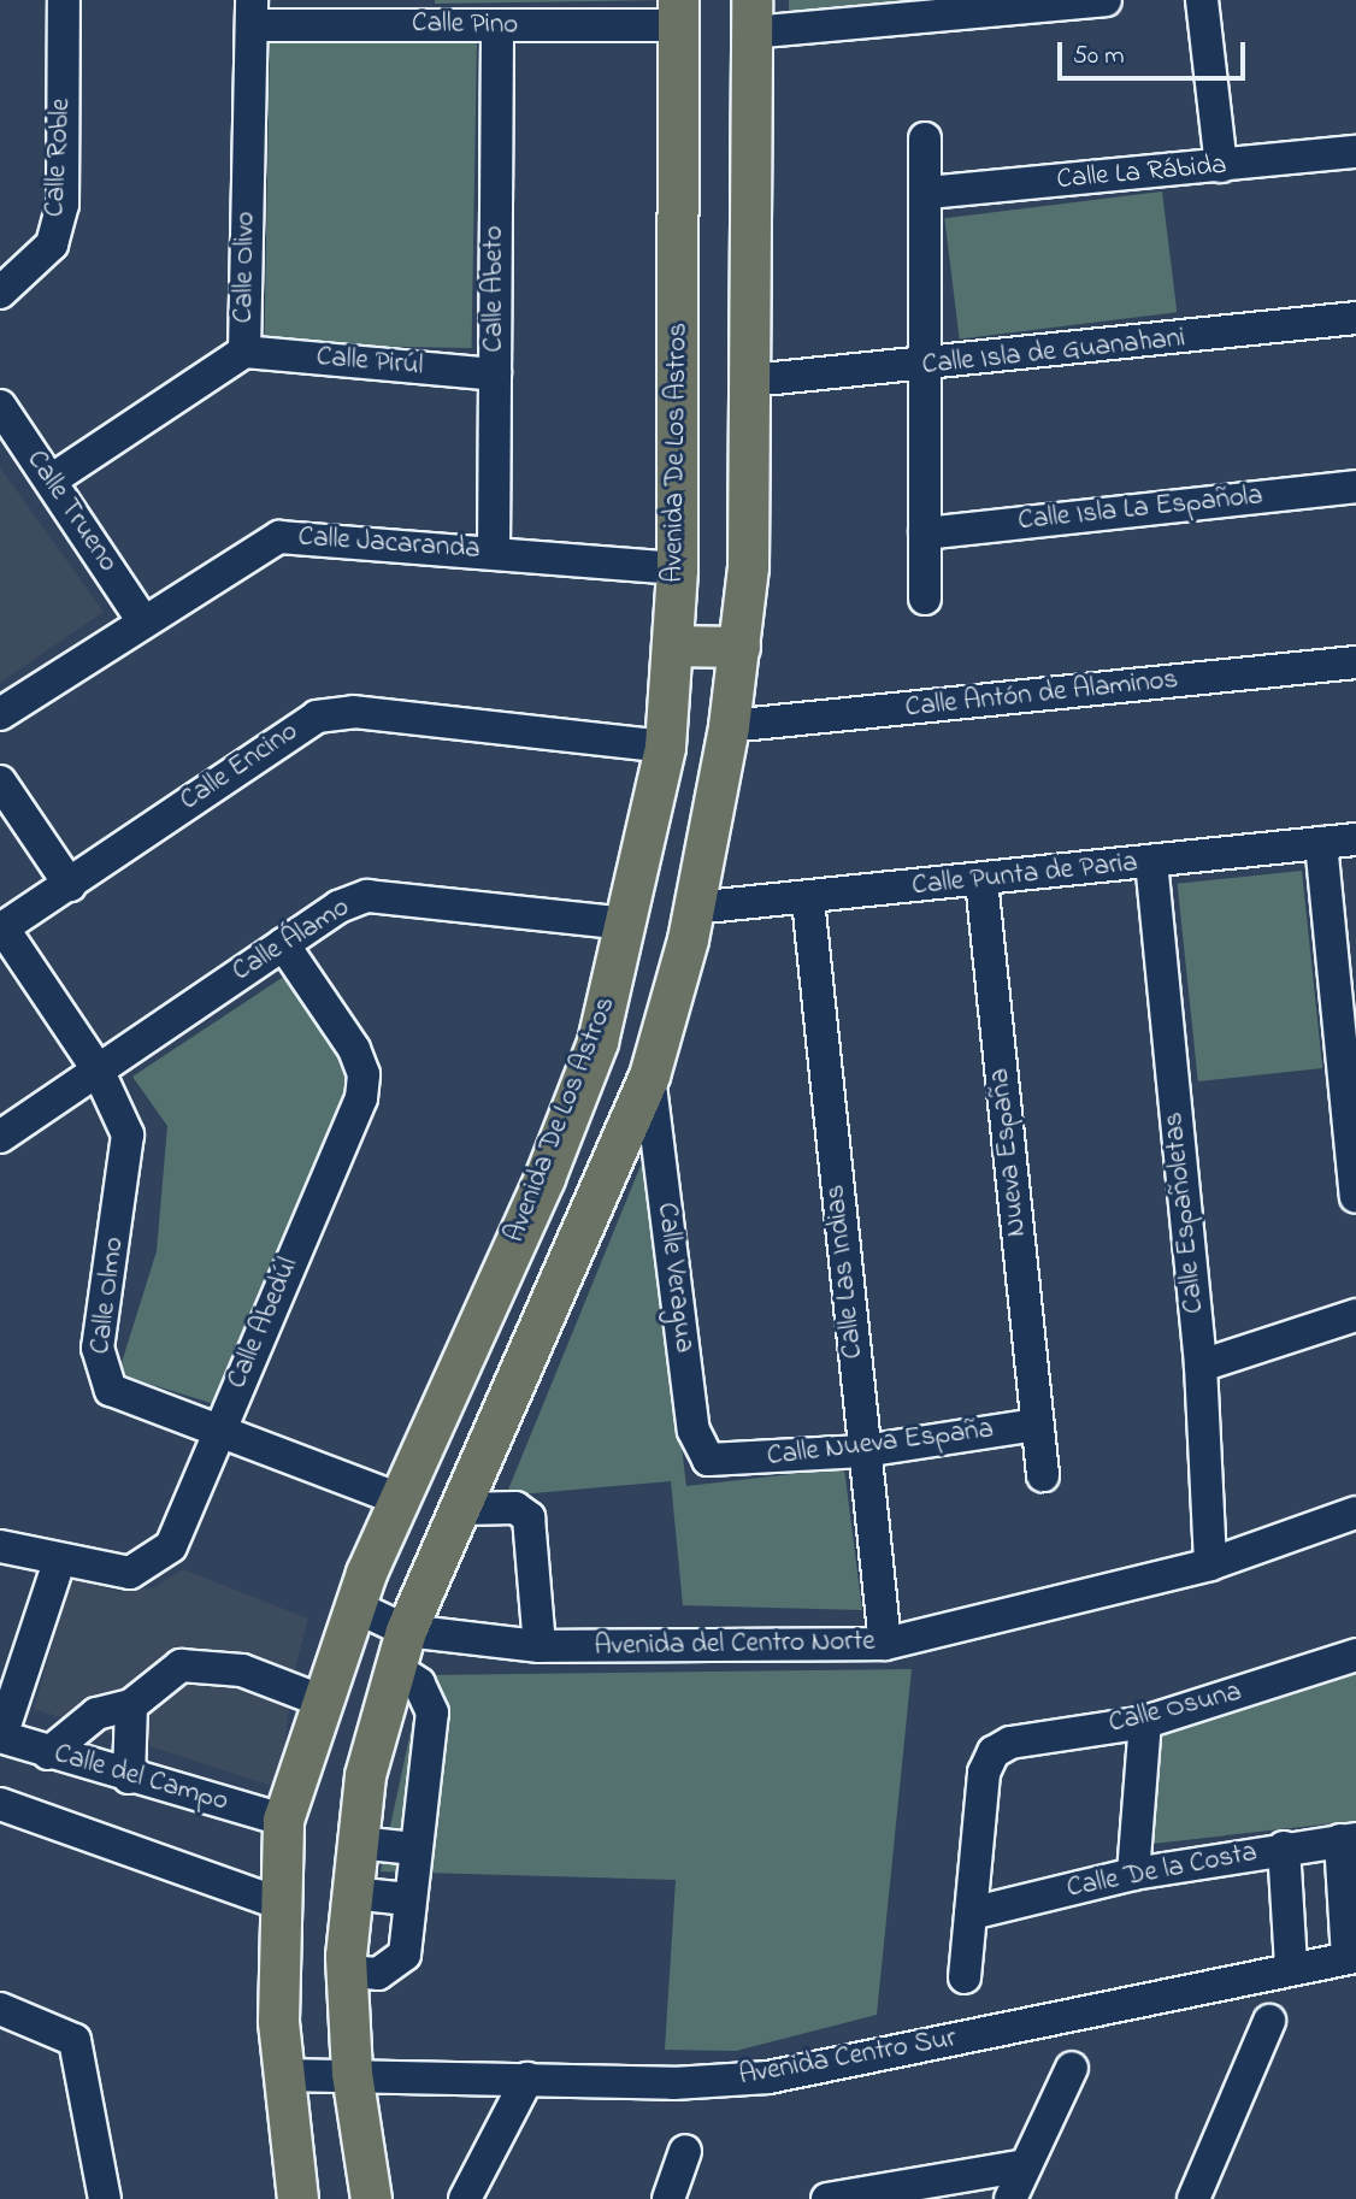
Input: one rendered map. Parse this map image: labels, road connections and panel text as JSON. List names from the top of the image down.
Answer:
{
  "streets": {
    "main road": ["Avenida De Los Astros"],
    "street": [
      "Calle Pino",
      "Calle Roble",
      "Calle La Rábida",
      "Calle Olivo",
      "Calle Abeto",
      "Calle Isla de Guanahani",
      "Calle Pirúl",
      "Calle Isla La Española",
      "Calle Trueno",
      "Calle Jacaranda",
      "Calle Antón de Alaminos",
      "Calle Encino",
      "Calle Punta de Paria",
      "Calle Álamo",
      "Nueva España",
      "Calle Españoletas",
      "Calle Las Indias",
      "Calle Veragua",
      "Calle Olmo",
      "Calle Abedúl",
      "Calle Nueva España",
      "Avenida del Centro Norte",
      "Calle Osuna",
      "Calle del Campo",
      "Calle De la Costa",
      "Avenida Centro Sur"
    ]
  },
  "crossings": [
    ["Calle Pino", "Calle Olivo"],
    ["Calle Pino", "Calle Abeto"],
    ["Calle Pino", "Avenida De Los Astros"],
    ["Calle Olivo", "Calle Pirúl"],
    ["Calle Olivo", "Calle Trueno"],
    ["Calle Abeto", "Calle Pirúl"],
    ["Calle Abeto", "Calle Jacaranda"],
    ["Calle Isla de Guanahani", "Avenida De Los Astros"],
    ["Avenida De Los Astros", "Calle Jacaranda"],
    ["Avenida De Los Astros", "Calle Antón de Alaminos"],
    ["Avenida De Los Astros", "Calle Encino"],
    ["Avenida De Los Astros", "Calle Punta de Paria"],
    ["Avenida De Los Astros", "Calle Álamo"],
    ["Avenida De Los Astros", "Calle Veragua"],
    ["Avenida De Los Astros", "Calle Olmo"],
    ["Avenida De Los Astros", "Avenida del Centro Norte"],
    ["Avenida De Los Astros", "Calle del Campo"],
    ["Avenida De Los Astros", "Avenida Centro Sur"],
    ["Calle Trueno", "Calle Jacaranda"],
    ["Calle Encino", "Calle Olmo"],
    ["Calle Punta de Paria", "Nueva España"],
    ["Calle Punta de Paria", "Calle Españoletas"],
    ["Calle Punta de Paria", "Calle Las Indias"],
    ["Calle Álamo", "Calle Olmo"],
    ["Calle Álamo", "Calle Abedúl"],
    ["Nueva España", "Calle Nueva España"],
    ["Calle Españoletas", "Avenida del Centro Norte"],
    ["Calle Las Indias", "Calle Nueva España"],
    ["Calle Las Indias", "Avenida del Centro Norte"],
    ["Calle Veragua", "Calle Nueva España"],
    ["Calle Olmo", "Calle Abedúl"],
    ["Calle Osuna", "Calle De la Costa"]
  ],
  "scale_bar": "50 m"
}
